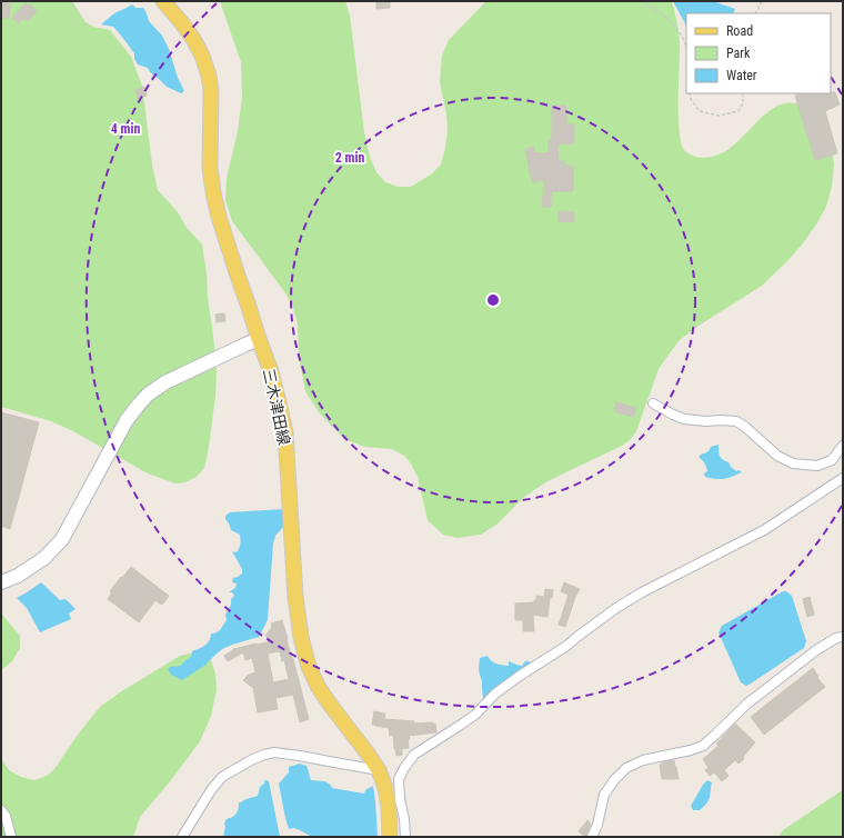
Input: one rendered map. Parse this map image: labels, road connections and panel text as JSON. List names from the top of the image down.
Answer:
{
  "streets": {
    "main road": ["三木津田線"]
  },
  "legend": ["Road", "Park", "Water"],
  "rings": ["4 min", "2 min"]
}
